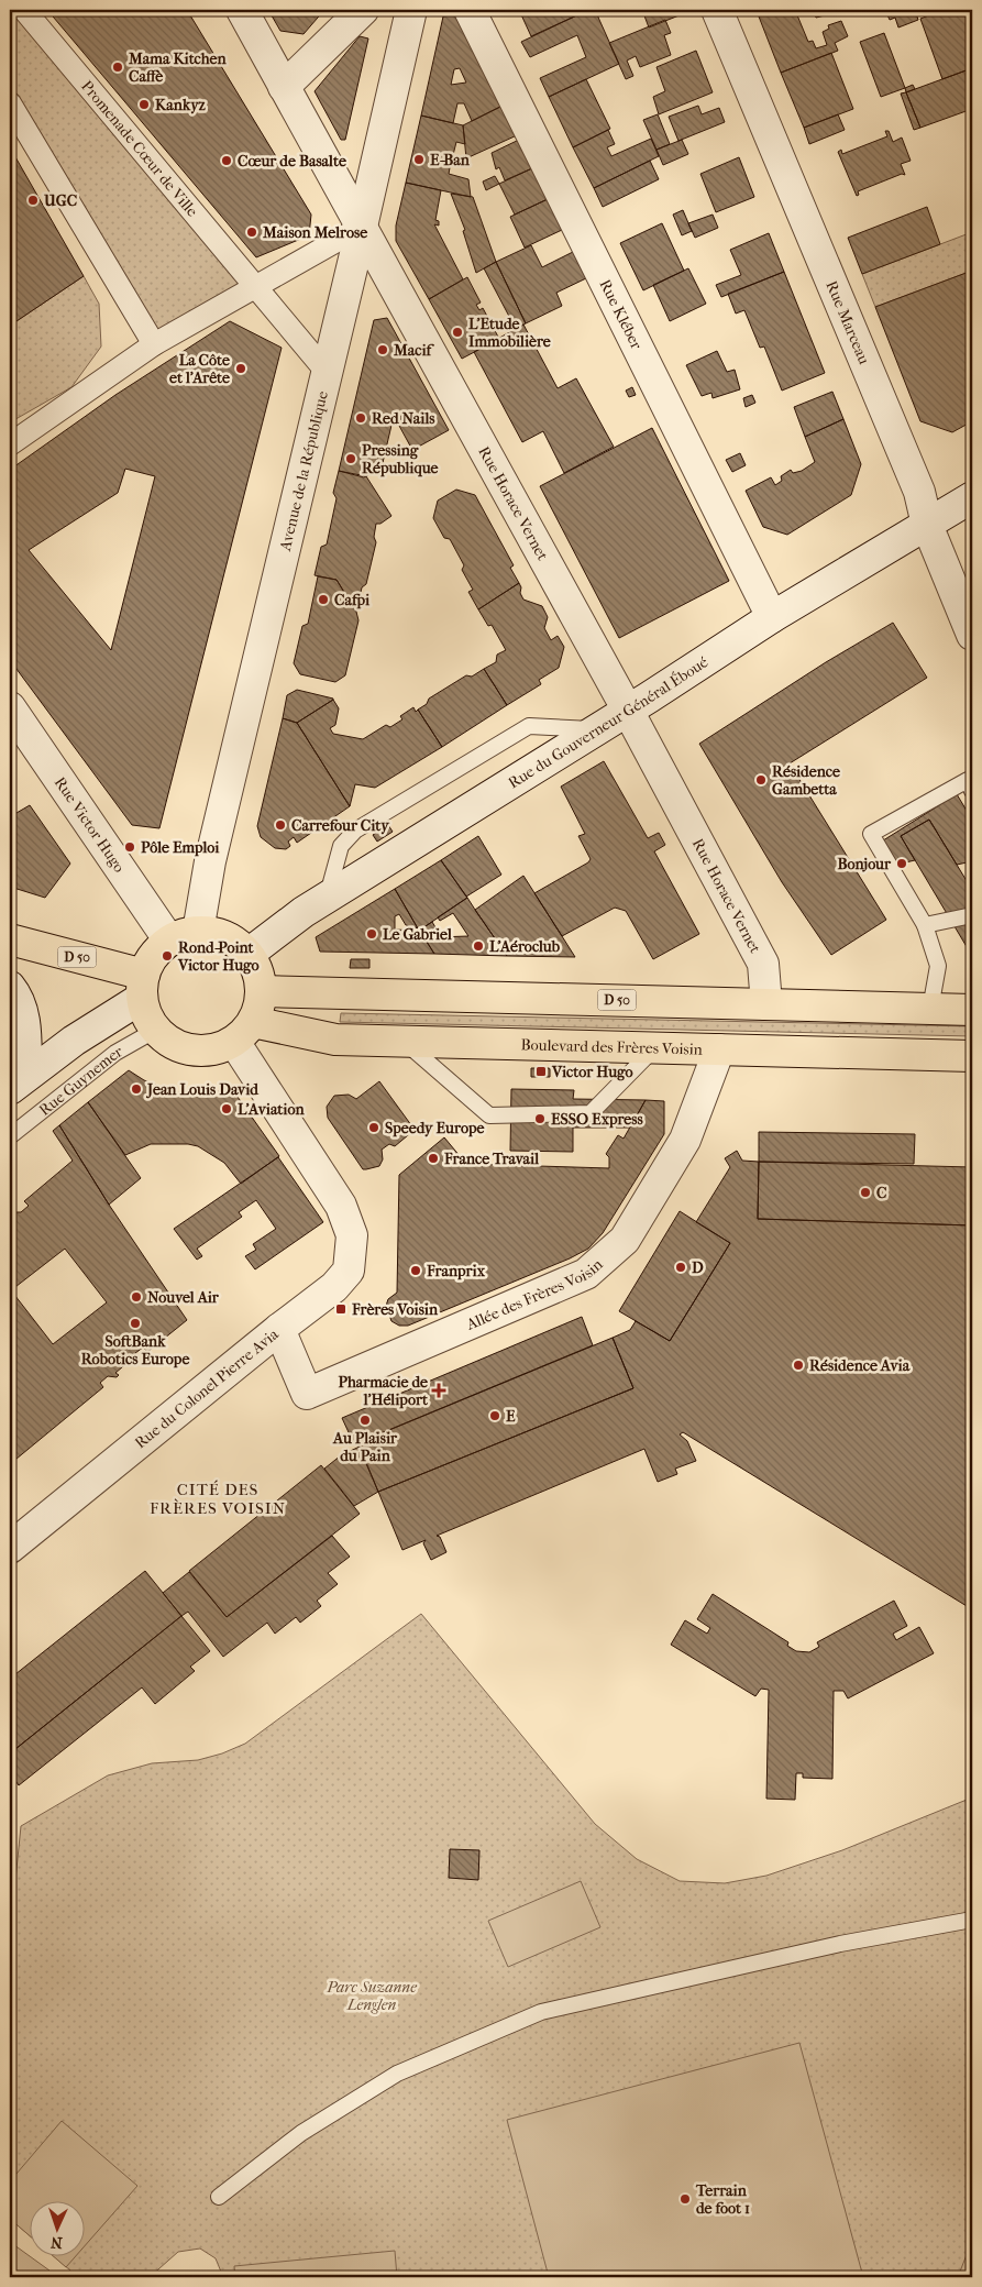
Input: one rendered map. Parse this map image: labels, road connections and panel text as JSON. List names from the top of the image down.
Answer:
{
  "streets": {
    "main road": ["D 50", "Boulevard des Frères Voisin"],
    "street": [
      "Promenade Cœur de Ville",
      "Rue Kléber",
      "Rue Marceau",
      "Avenue de la République",
      "Rue Horace Vernet",
      "Rue du Gouverneur Général Éboué",
      "Rue Victor Hugo",
      "Allée des Frères Voisin",
      "Rue du Colonel Pierre Avia"
    ],
    "lane": ["Rue Guynemer"]
  },
  "crossings": [
    ["Promenade Cœur de Ville", "Avenue de la République"],
    ["Rue Kléber", "Rue du Gouverneur Général Éboué"],
    ["Rue Marceau", "Rue du Gouverneur Général Éboué"],
    ["Avenue de la République", "Rue Horace Vernet"],
    ["Avenue de la République", "Rue du Gouverneur Général Éboué"],
    ["Avenue de la République", "Rue Victor Hugo"],
    ["Avenue de la République", "D 50"],
    ["Avenue de la République", "Boulevard des Frères Voisin"],
    ["Avenue de la République", "Rue Guynemer"],
    ["Avenue de la République", "Rue du Colonel Pierre Avia"],
    ["Rue Horace Vernet", "Rue du Gouverneur Général Éboué"],
    ["Rue Horace Vernet", "D 50"],
    ["Rue du Gouverneur Général Éboué", "Rue Victor Hugo"],
    ["Rue du Gouverneur Général Éboué", "D 50"],
    ["Rue du Gouverneur Général Éboué", "Boulevard des Frères Voisin"],
    ["Rue du Gouverneur Général Éboué", "Rue Guynemer"],
    ["Rue du Gouverneur Général Éboué", "Rue du Colonel Pierre Avia"],
    ["Rue Victor Hugo", "D 50"],
    ["Rue Victor Hugo", "Boulevard des Frères Voisin"],
    ["Rue Victor Hugo", "Rue Guynemer"],
    ["Rue Victor Hugo", "Rue du Colonel Pierre Avia"],
    ["D 50", "Boulevard des Frères Voisin"],
    ["D 50", "Rue Guynemer"],
    ["D 50", "Rue du Colonel Pierre Avia"],
    ["Boulevard des Frères Voisin", "Rue Guynemer"],
    ["Boulevard des Frères Voisin", "Allée des Frères Voisin"],
    ["Boulevard des Frères Voisin", "Rue du Colonel Pierre Avia"],
    ["Rue Guynemer", "Rue du Colonel Pierre Avia"],
    ["Allée des Frères Voisin", "Rue du Colonel Pierre Avia"]
  ],
  "districts": ["CITÉ DES FRÈRES VOISIN"],
  "parks": ["Parc Suzanne Lenglen"],
  "places": {
    "other": [
      "Mama Kitchen Caffè",
      "Kankyz",
      "E-Ban",
      "Cœur de Basalte",
      "UGC",
      "Maison Melrose",
      "L'Etude Immobilière",
      "Macif",
      "La Côte et l'Arête",
      "Red Nails",
      "Pressing République",
      "Cafpi",
      "Résidence Gambetta",
      "Carrefour City",
      "Pôle Emploi",
      "Bonjour",
      "Le Gabriel",
      "L'Aéroclub",
      "Rond-Point Victor Hugo",
      "Jean Louis David",
      "L'Aviation",
      "ESSO Express",
      "Speedy Europe",
      "France Travail",
      "C",
      "D",
      "Franprix",
      "Nouvel Air",
      "SoftBank Robotics Europe",
      "Résidence Avia",
      "E",
      "Au Plaisir du Pain",
      "Terrain de foot 1"
    ],
    "transit": ["Victor Hugo", "Frères Voisin"],
    "health": ["Pharmacie de l'Héliport"]
  },
  "north": "bottom"
}
